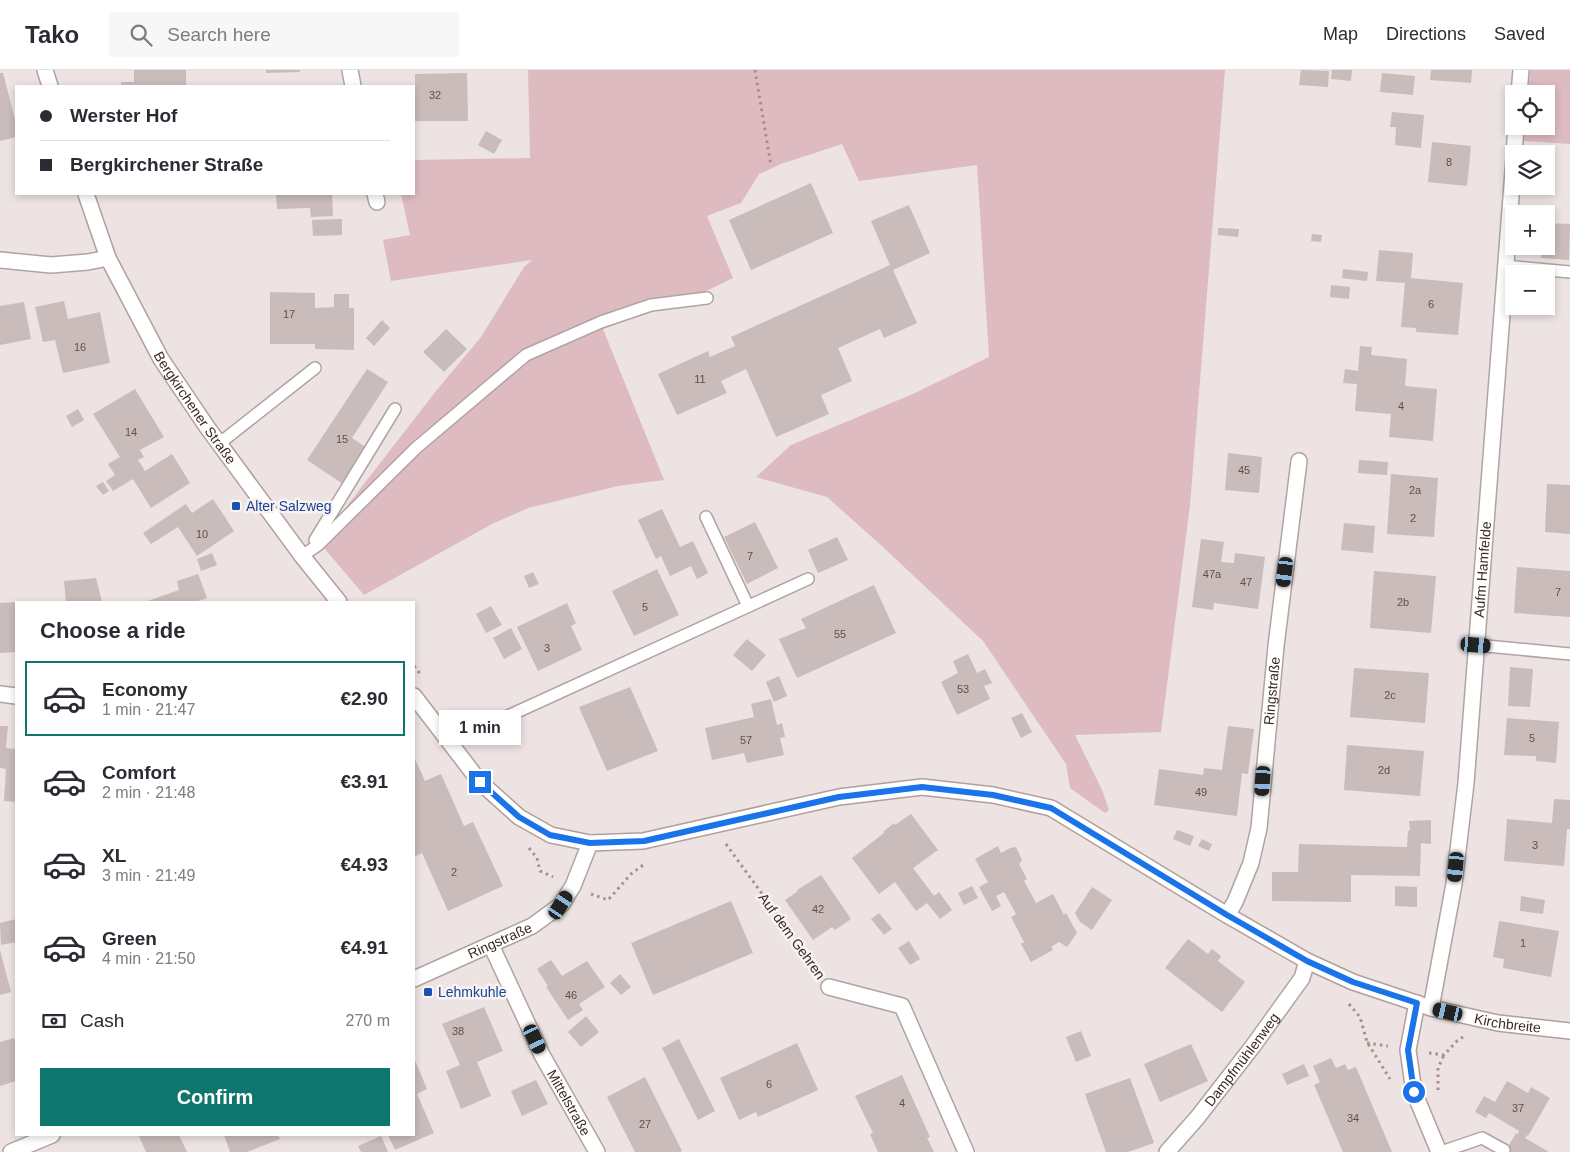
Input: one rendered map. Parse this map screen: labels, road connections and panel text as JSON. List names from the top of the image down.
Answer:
{
  "streets": {
    "street": [
      "Bergkirchener Straße",
      "Aufm Hamfelde",
      "Ringstraße",
      "Auf dem Gehren",
      "Kirchbreite",
      "Dampfmühlenweg",
      "Mittelstraße"
    ]
  },
  "crossings": [
    ["Aufm Hamfelde", "Kirchbreite"],
    ["Ringstraße", "Mittelstraße"]
  ],
  "places": {
    "transit": ["Alter Salzweg", "Lehmkuhle"]
  },
  "house_numbers": [
    "32",
    "8",
    "6",
    "17",
    "16",
    "11",
    "4",
    "14",
    "15",
    "45",
    "2a",
    "2",
    "10",
    "7",
    "47a",
    "47",
    "7",
    "2b",
    "5",
    "55",
    "3",
    "53",
    "2c",
    "5",
    "57",
    "2d",
    "49",
    "3",
    "2",
    "42",
    "1",
    "46",
    "38",
    "6",
    "4",
    "37",
    "34",
    "27"
  ],
  "page": {
    "header": "Tako",
    "search": "Search here",
    "nav": ["Map", "Directions", "Saved"],
    "map_buttons": ["+", "−"],
    "banner": ["Werster Hof", "Bergkirchener Straße"],
    "heading": "Choose a ride",
    "list": [
      {
        "name": "Economy",
        "note": "1 min · 21:47",
        "value": "€2.90"
      },
      {
        "name": "Comfort",
        "note": "2 min · 21:48",
        "value": "€3.91"
      },
      {
        "name": "XL",
        "note": "3 min · 21:49",
        "value": "€4.93"
      },
      {
        "name": "Green",
        "note": "4 min · 21:50",
        "value": "€4.91"
      }
    ],
    "bubble": "1 min",
    "pay": ["Cash", "270 m"],
    "buttons": "Confirm"
  }
}
